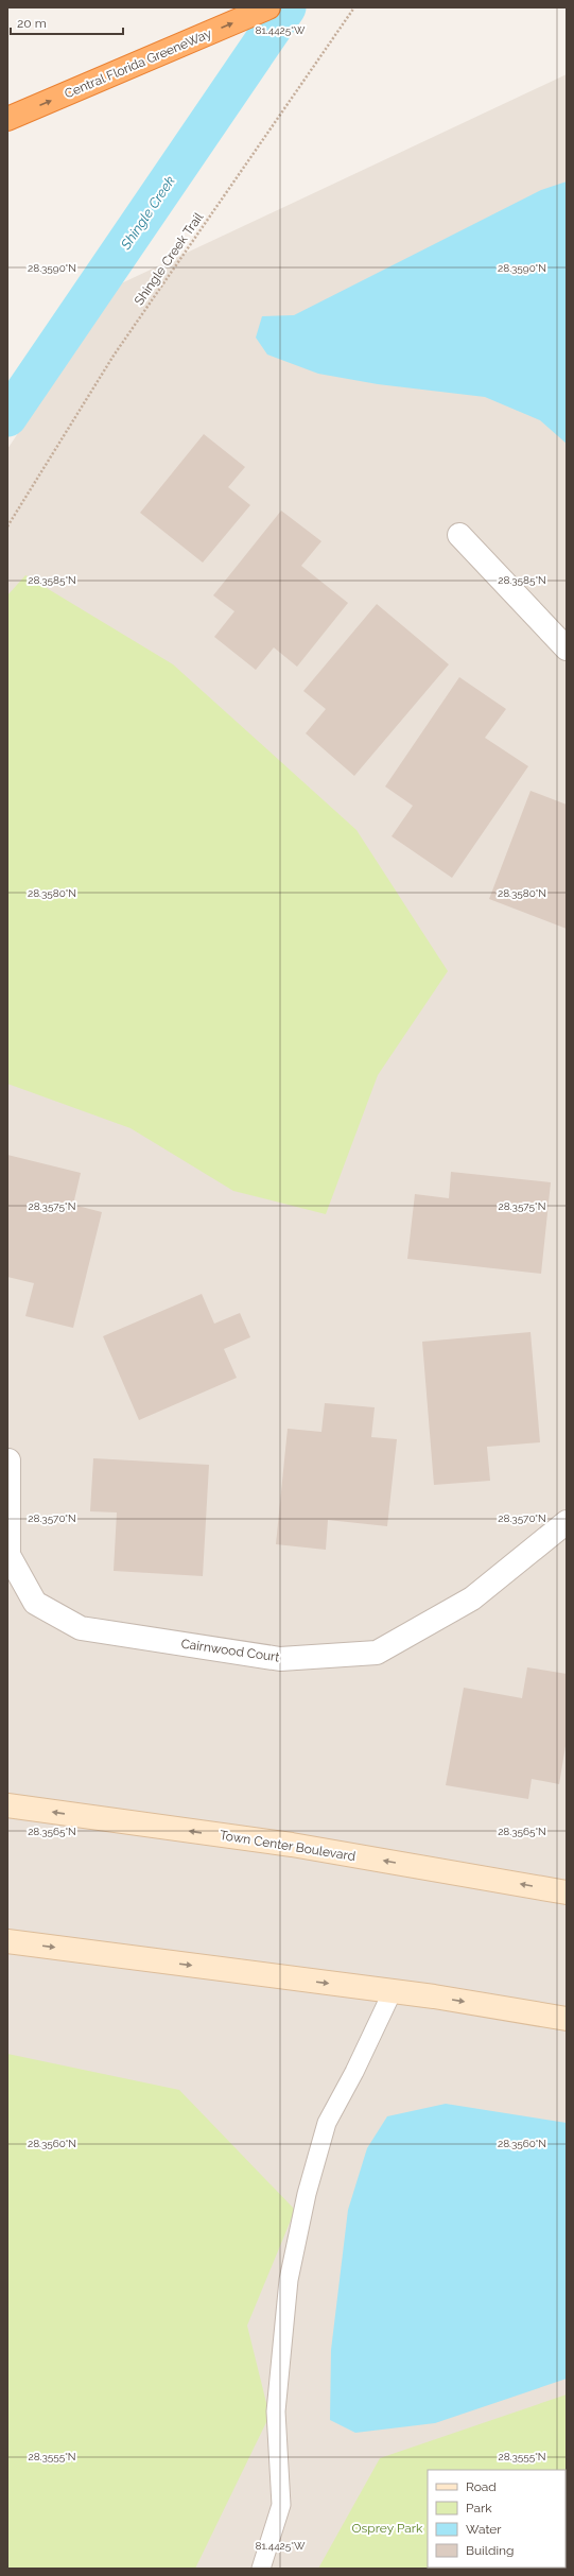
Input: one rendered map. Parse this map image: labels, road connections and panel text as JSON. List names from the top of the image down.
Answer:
{
  "streets": {
    "highway": ["Central Florida GreeneWay"],
    "street": ["Cairnwood Court", "Town Center Boulevard"],
    "path": ["Shingle Creek Trail"]
  },
  "one_way": ["Central Florida GreeneWay"],
  "water": ["Shingle Creek"],
  "parks": ["Osprey Park"],
  "legend": [
    "Road",
    "Park",
    "Water",
    "Building"
  ],
  "scale_bar": "20 m",
  "coordinates": [
    "81.4425°W",
    "28.3590°N",
    "28.3585°N",
    "28.3580°N",
    "28.3575°N",
    "28.3570°N",
    "28.3565°N",
    "28.3560°N",
    "28.3555°N"
  ]
}
